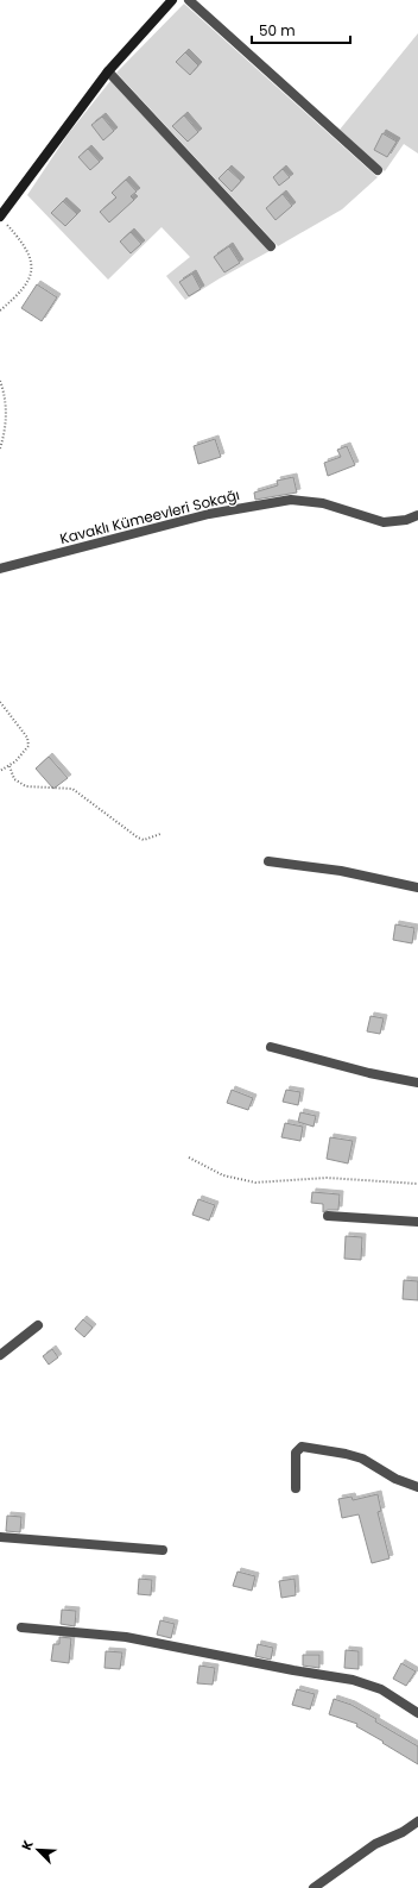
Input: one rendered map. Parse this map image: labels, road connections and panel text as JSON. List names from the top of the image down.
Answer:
{
  "streets": {
    "street": ["Kavaklı Kümeevleri Sokağı"]
  },
  "scale_bar": "50 m",
  "north": "top left"
}
